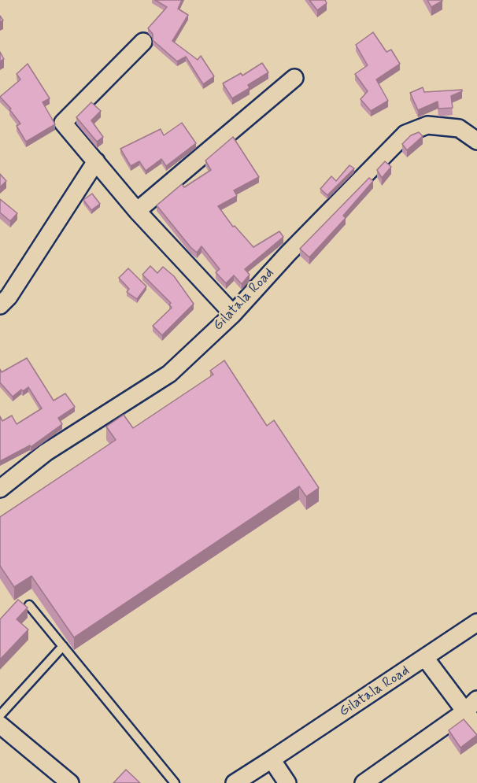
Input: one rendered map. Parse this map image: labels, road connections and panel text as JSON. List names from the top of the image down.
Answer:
{
  "streets": {
    "street": ["Gilatala Road"]
  }
}
